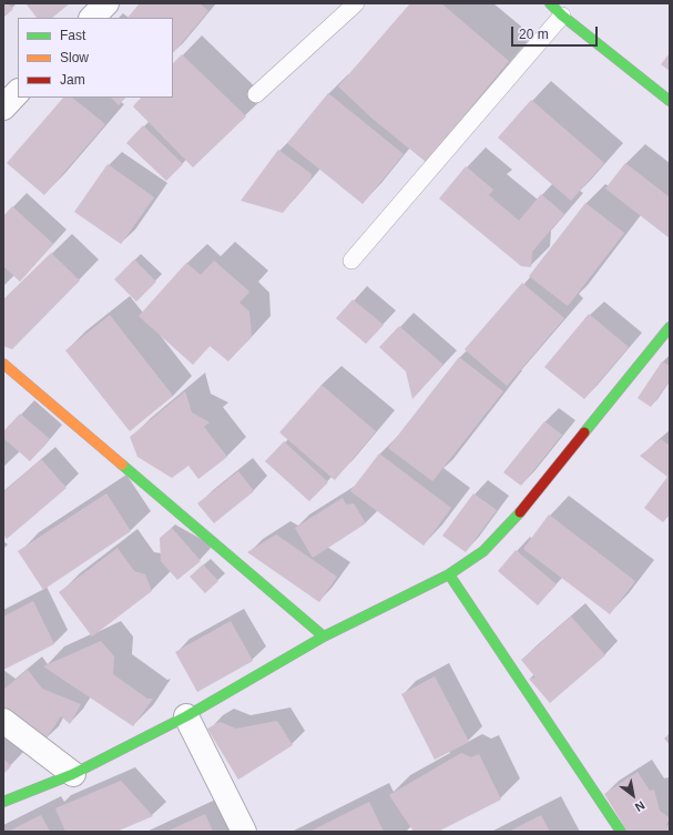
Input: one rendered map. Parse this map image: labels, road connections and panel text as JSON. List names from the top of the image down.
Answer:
{
  "legend": ["Fast", "Slow", "Jam"],
  "scale_bar": "20 m",
  "north": "bottom right"
}
